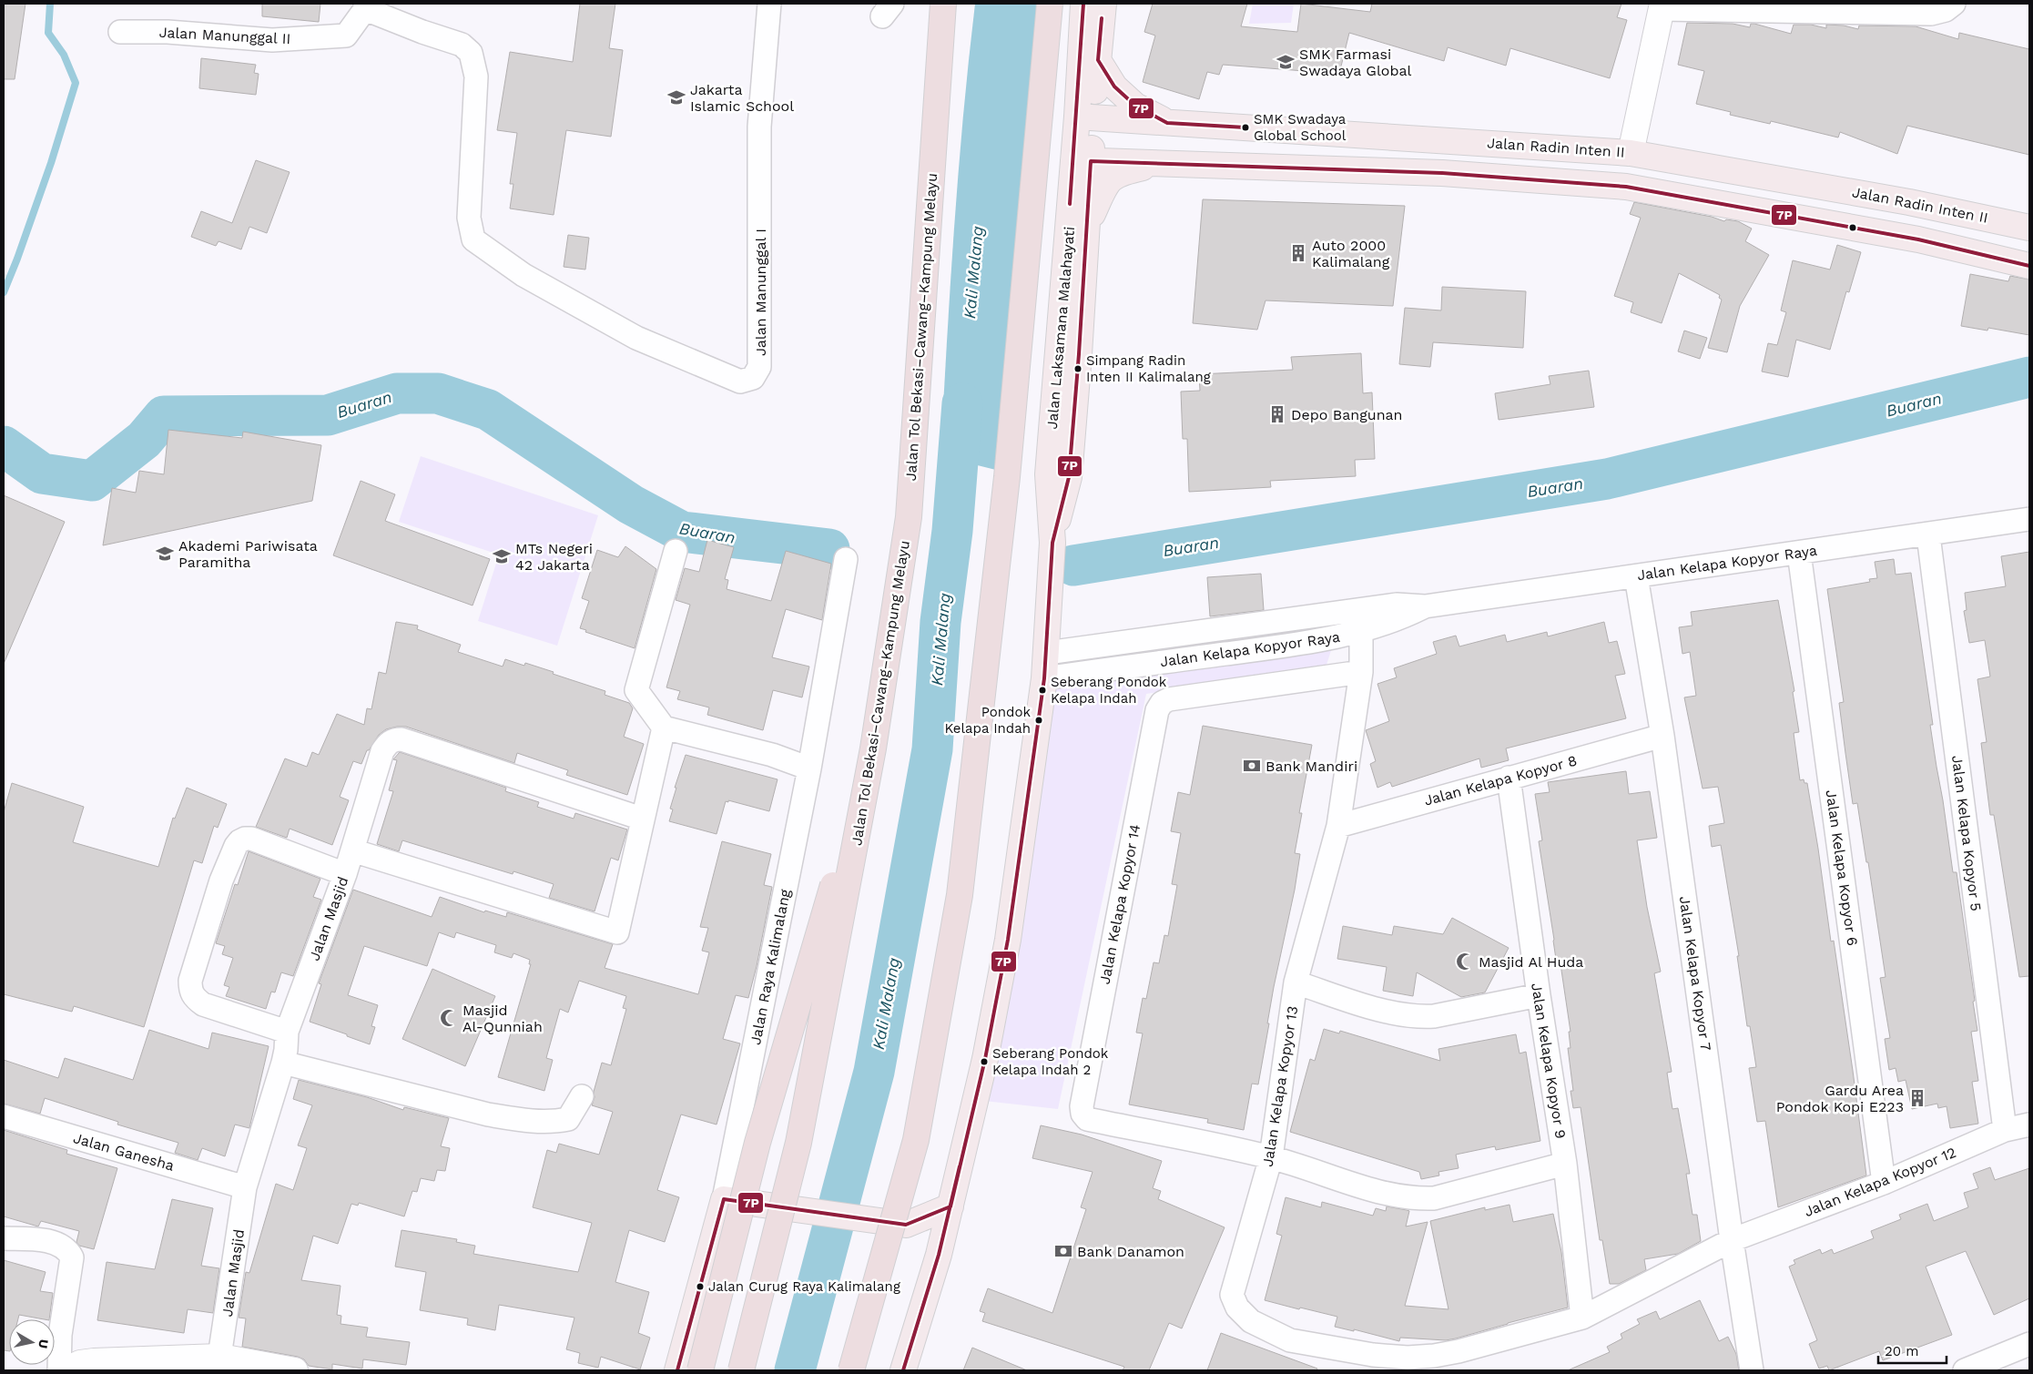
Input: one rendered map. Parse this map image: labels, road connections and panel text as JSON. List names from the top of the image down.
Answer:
{
  "streets": {
    "highway": ["Jalan Tol Bekasi–Cawang–Kampung Melayu"],
    "main road": ["Jalan Radin Inten II", "Jalan Laksamana Malahayati", "Jalan Raya Kalimalang"],
    "street": [
      "Jalan Manunggal II",
      "Jalan Manunggal I",
      "Jalan Kelapa Kopyor Raya",
      "Jalan Kelapa Kopyor 8",
      "Jalan Kelapa Kopyor 5",
      "Jalan Kelapa Kopyor 6",
      "Jalan Kelapa Kopyor 14",
      "Jalan Masjid",
      "Jalan Kelapa Kopyor 7",
      "Jalan Kelapa Kopyor 9",
      "Jalan Kelapa Kopyor 13",
      "Jalan Ganesha",
      "Jalan Kelapa Kopyor 12"
    ]
  },
  "crossings": [
    ["Jalan Manunggal II", "Jalan Manunggal I"],
    ["Jalan Radin Inten II", "Jalan Laksamana Malahayati"],
    ["Jalan Laksamana Malahayati", "Jalan Kelapa Kopyor Raya"],
    ["Jalan Kelapa Kopyor Raya", "Jalan Kelapa Kopyor 5"],
    ["Jalan Kelapa Kopyor Raya", "Jalan Kelapa Kopyor 6"],
    ["Jalan Kelapa Kopyor Raya", "Jalan Kelapa Kopyor 7"],
    ["Jalan Kelapa Kopyor Raya", "Jalan Kelapa Kopyor 13"],
    ["Jalan Kelapa Kopyor 8", "Jalan Kelapa Kopyor 7"],
    ["Jalan Kelapa Kopyor 8", "Jalan Kelapa Kopyor 9"],
    ["Jalan Kelapa Kopyor 8", "Jalan Kelapa Kopyor 13"],
    ["Jalan Kelapa Kopyor 5", "Jalan Kelapa Kopyor 12"],
    ["Jalan Kelapa Kopyor 6", "Jalan Kelapa Kopyor 12"],
    ["Jalan Kelapa Kopyor 14", "Jalan Kelapa Kopyor 13"],
    ["Jalan Masjid", "Jalan Ganesha"],
    ["Jalan Kelapa Kopyor 7", "Jalan Kelapa Kopyor 13"],
    ["Jalan Kelapa Kopyor 7", "Jalan Kelapa Kopyor 12"],
    ["Jalan Kelapa Kopyor 9", "Jalan Kelapa Kopyor 13"],
    ["Jalan Kelapa Kopyor 13", "Jalan Kelapa Kopyor 12"]
  ],
  "water": ["Kali Malang", "Buaran"],
  "places": {
    "school or university": [
      "SMK Farmasi Swadaya Global",
      "Jakarta Islamic School",
      "Akademi Pariwisata Paramitha",
      "MTs Negeri 42 Jakarta"
    ],
    "other": [
      "SMK Swadaya Global School",
      "Simpang Radin Inten II Kalimalang",
      "Seberang Pondok Kelapa Indah",
      "Pondok Kelapa Indah",
      "Seberang Pondok Kelapa Indah 2",
      "Jalan Curug Raya Kalimalang"
    ],
    "building": ["Auto 2000 Kalimalang", "Depo Bangunan", "Gardu Area Pondok Kopi E223"],
    "bank": ["Bank Mandiri", "Bank Danamon"],
    "mosque": ["Masjid Al Huda", "Masjid Al-Qunniah"]
  },
  "lines": ["transit line 7P"],
  "scale_bar": "20 m",
  "north": "right"
}
